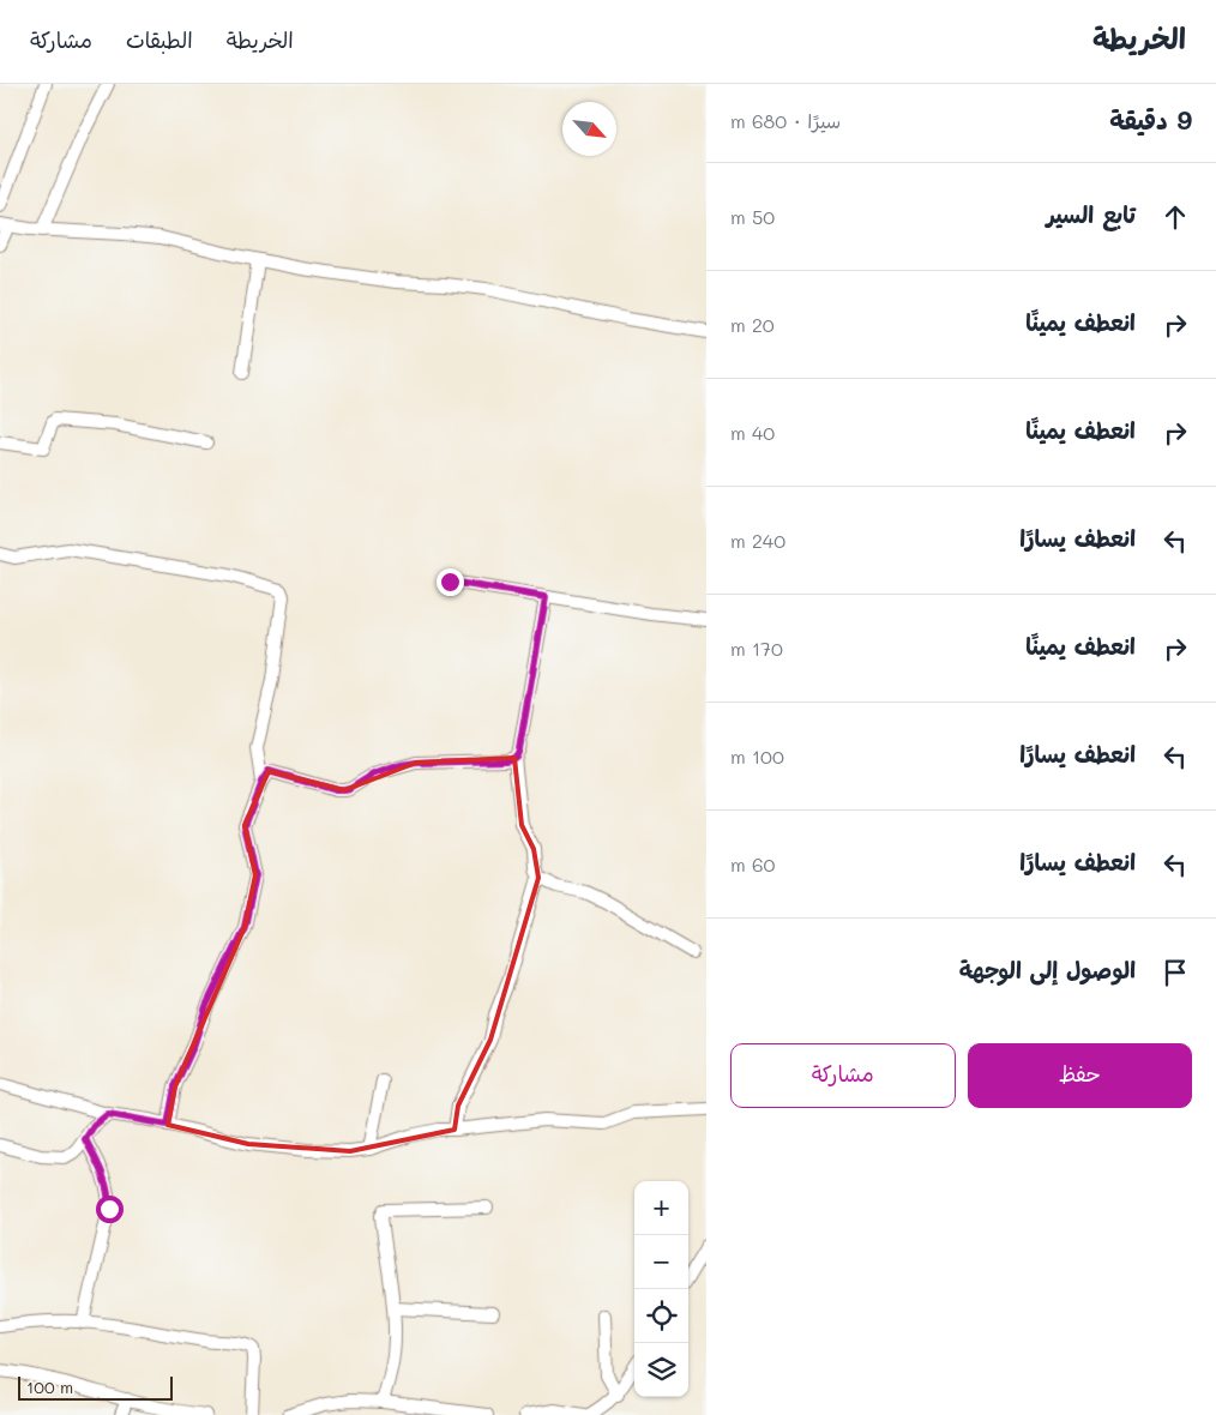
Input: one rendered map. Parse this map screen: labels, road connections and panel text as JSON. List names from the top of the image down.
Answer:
{
  "scale_bar": "100 m",
  "north": "bottom right",
  "page": {
    "header": "الخريطة",
    "nav": ["الخريطة", "الطبقات", "مشاركة"],
    "heading": ["9 دقيقة", "سيرًا · 680 m"],
    "list": [
      ["تابع السير", "50 m"],
      ["انعطف يمينًا", "20 m"],
      ["انعطف يمينًا", "40 m"],
      ["انعطف يسارًا", "240 m"],
      ["انعطف يمينًا", "170 m"],
      ["انعطف يسارًا", "100 m"],
      ["انعطف يسارًا", "60 m"],
      "الوصول إلى الوجهة"
    ],
    "buttons": ["حفظ", "مشاركة"],
    "map_buttons": ["+", "−"],
    "scale": "100 m"
  }
}
